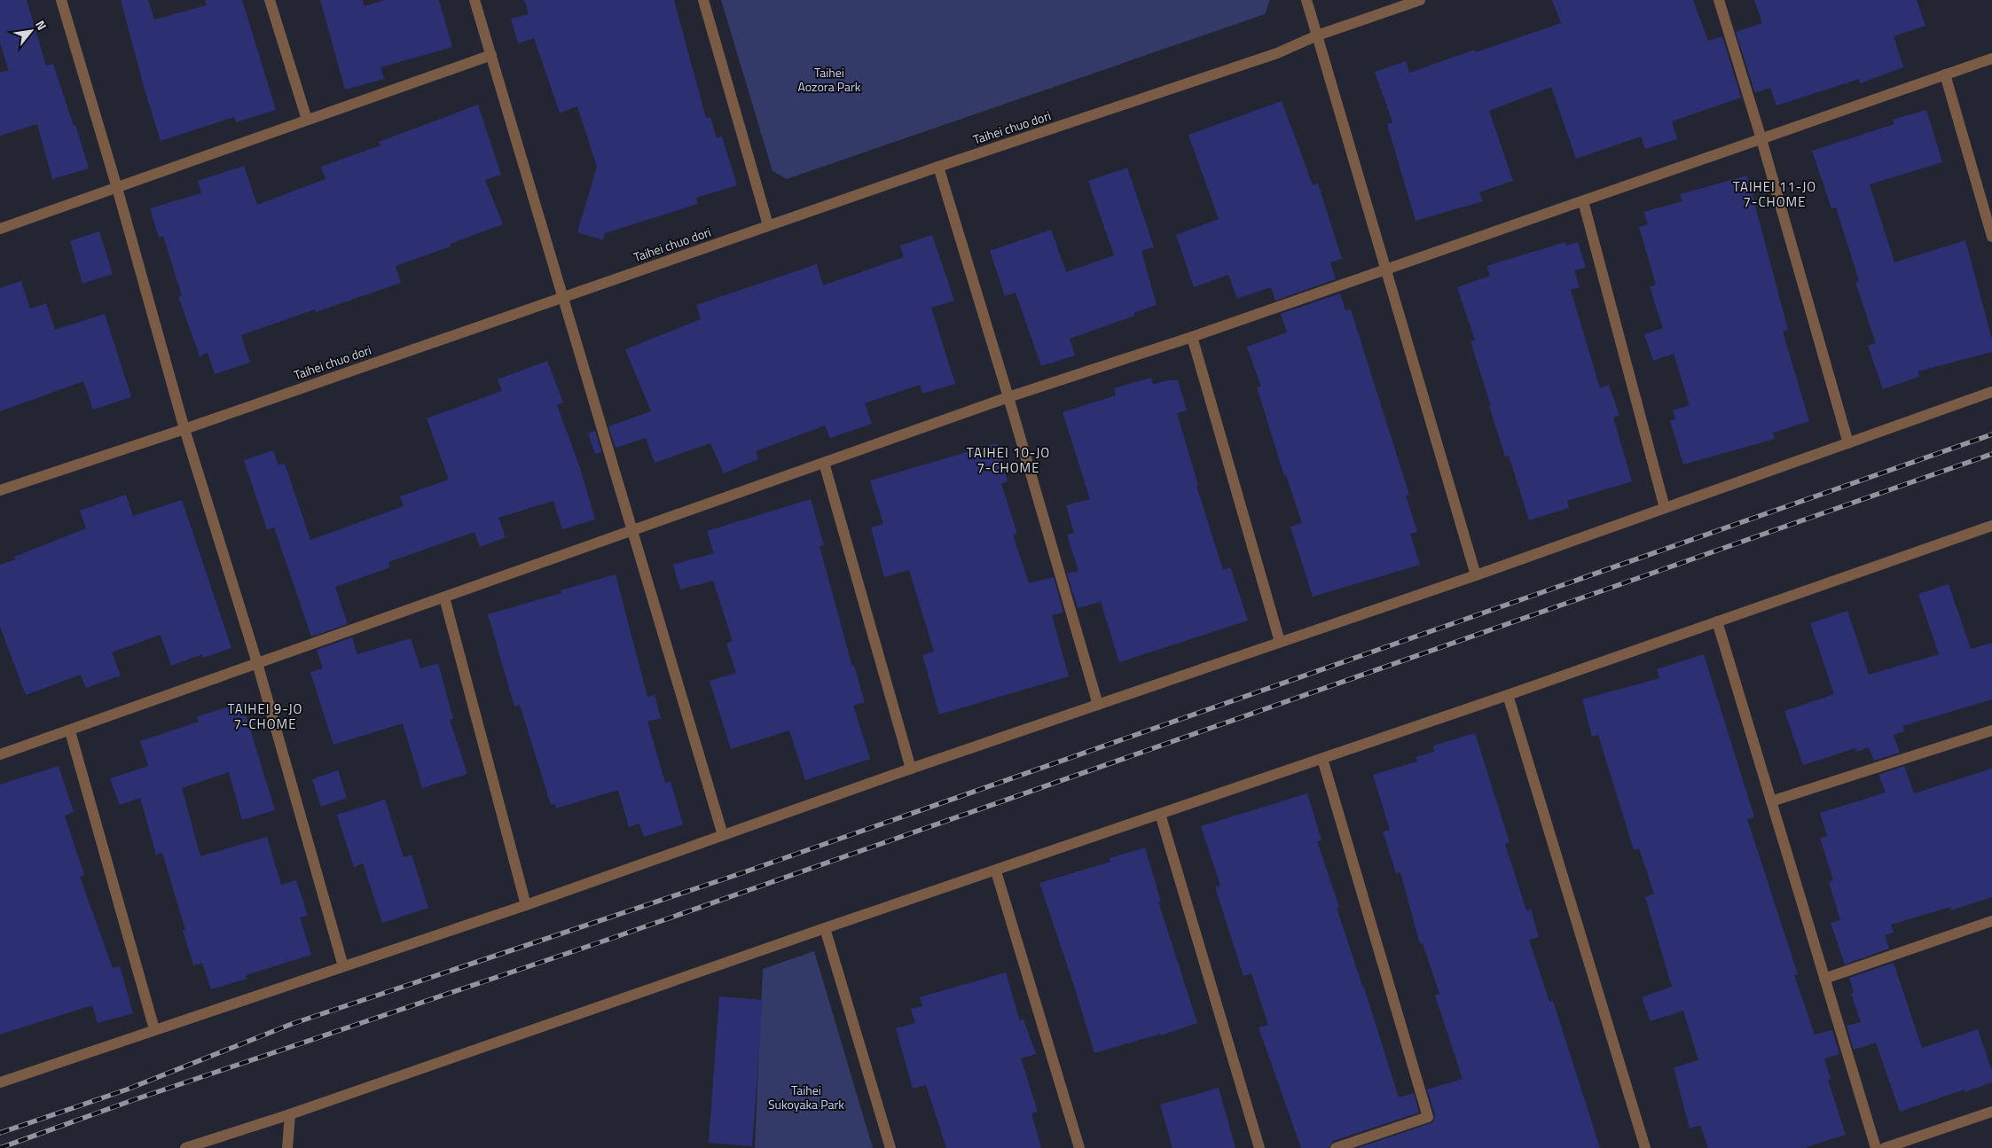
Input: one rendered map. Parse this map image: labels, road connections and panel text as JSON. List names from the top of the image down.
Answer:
{
  "streets": {
    "street": ["Taihei chuo dori"]
  },
  "districts": ["TAIHEI 11-JO 7-CHOME", "TAIHEI 10-JO 7-CHOME", "TAIHEI 9-JO 7-CHOME"],
  "parks": ["Taihei Aozora Park", "Taihei Sukoyaka Park"],
  "north": "top right"
}
